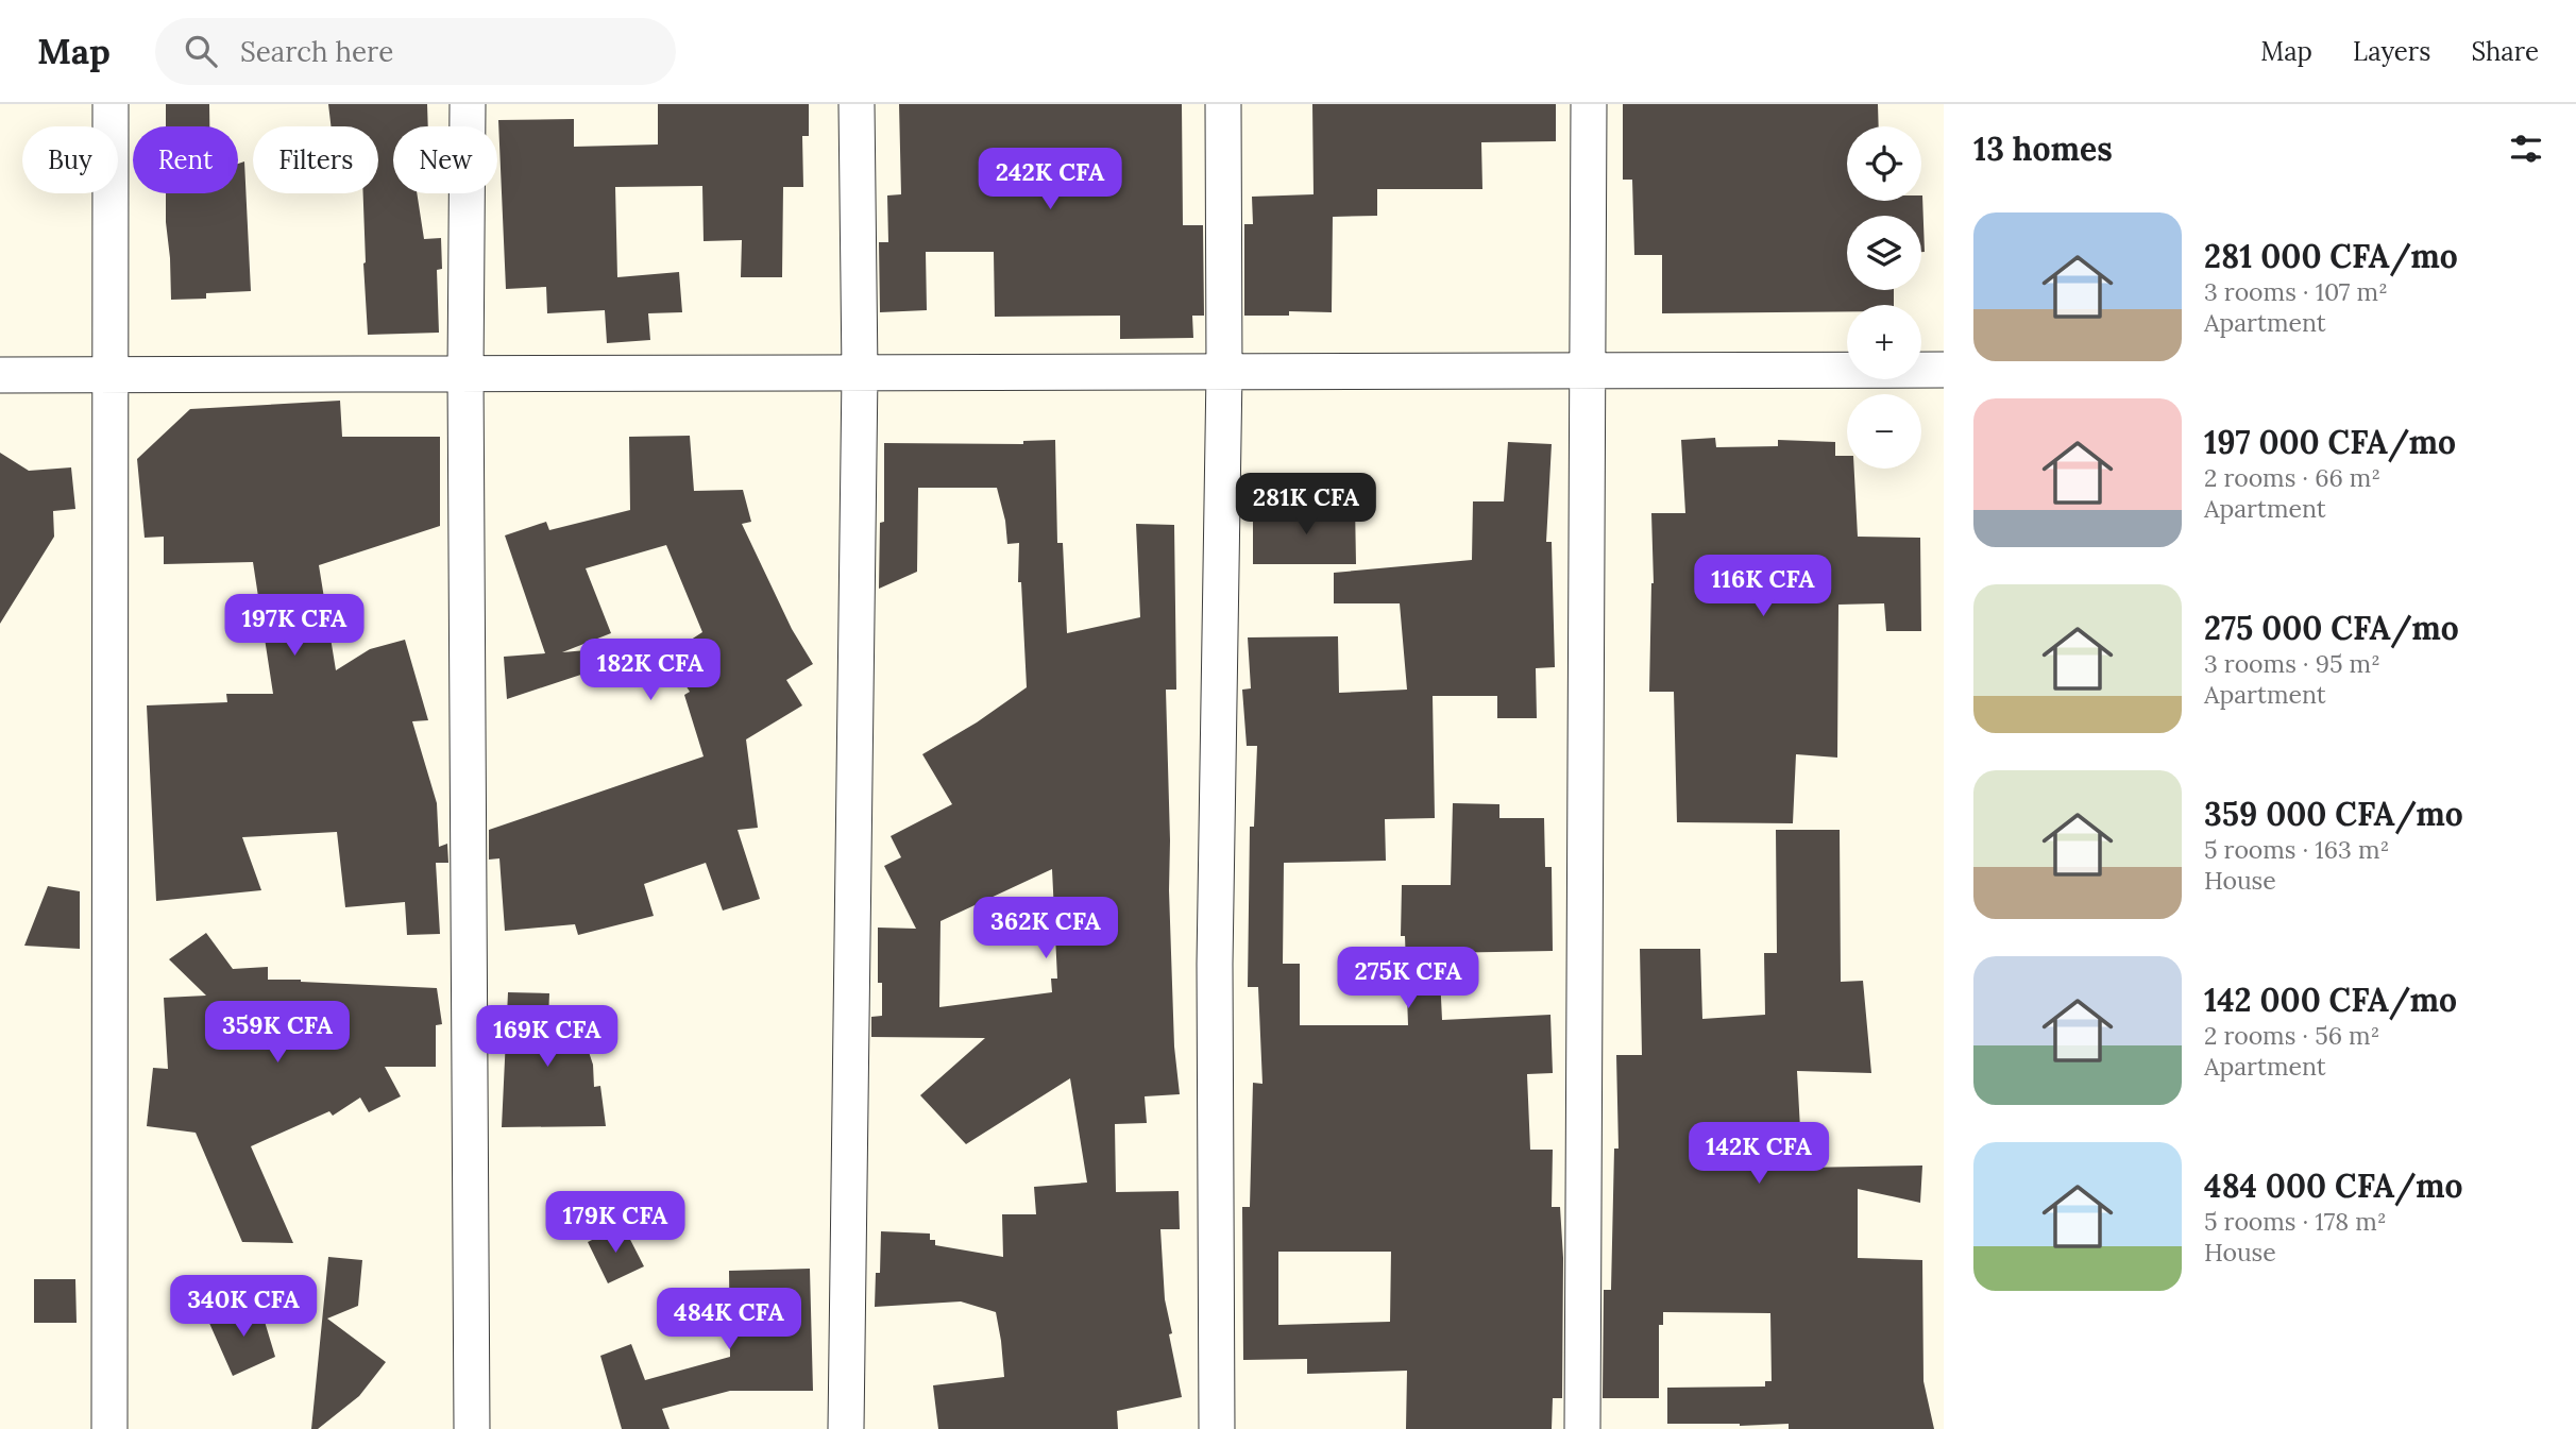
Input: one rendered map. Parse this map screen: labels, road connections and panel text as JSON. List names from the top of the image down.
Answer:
{
  "page": {
    "header": "Map",
    "search": "Search here",
    "nav": ["Map", "Layers", "Share"],
    "heading": "13 homes",
    "map_buttons": ["+", "−"],
    "chip": [
      "Buy",
      "Rent",
      "Filters",
      "New"
    ],
    "price": [
      "242K CFA",
      "281K CFA",
      "116K CFA",
      "197K CFA",
      "182K CFA",
      "362K CFA",
      "275K CFA",
      "359K CFA",
      "169K CFA",
      "142K CFA",
      "179K CFA",
      "340K CFA",
      "484K CFA"
    ],
    "list": [
      {
        "name": "281 000 CFA/mo",
        "note": "3 rooms · 107 m² · Apartment"
      },
      {
        "name": "197 000 CFA/mo",
        "note": "2 rooms · 66 m² · Apartment"
      },
      {
        "name": "275 000 CFA/mo",
        "note": "3 rooms · 95 m² · Apartment"
      },
      {
        "name": "359 000 CFA/mo",
        "note": "5 rooms · 163 m² · House"
      },
      {
        "name": "142 000 CFA/mo",
        "note": "2 rooms · 56 m² · Apartment"
      },
      {
        "name": "484 000 CFA/mo",
        "note": "5 rooms · 178 m² · House"
      }
    ]
  }
}
